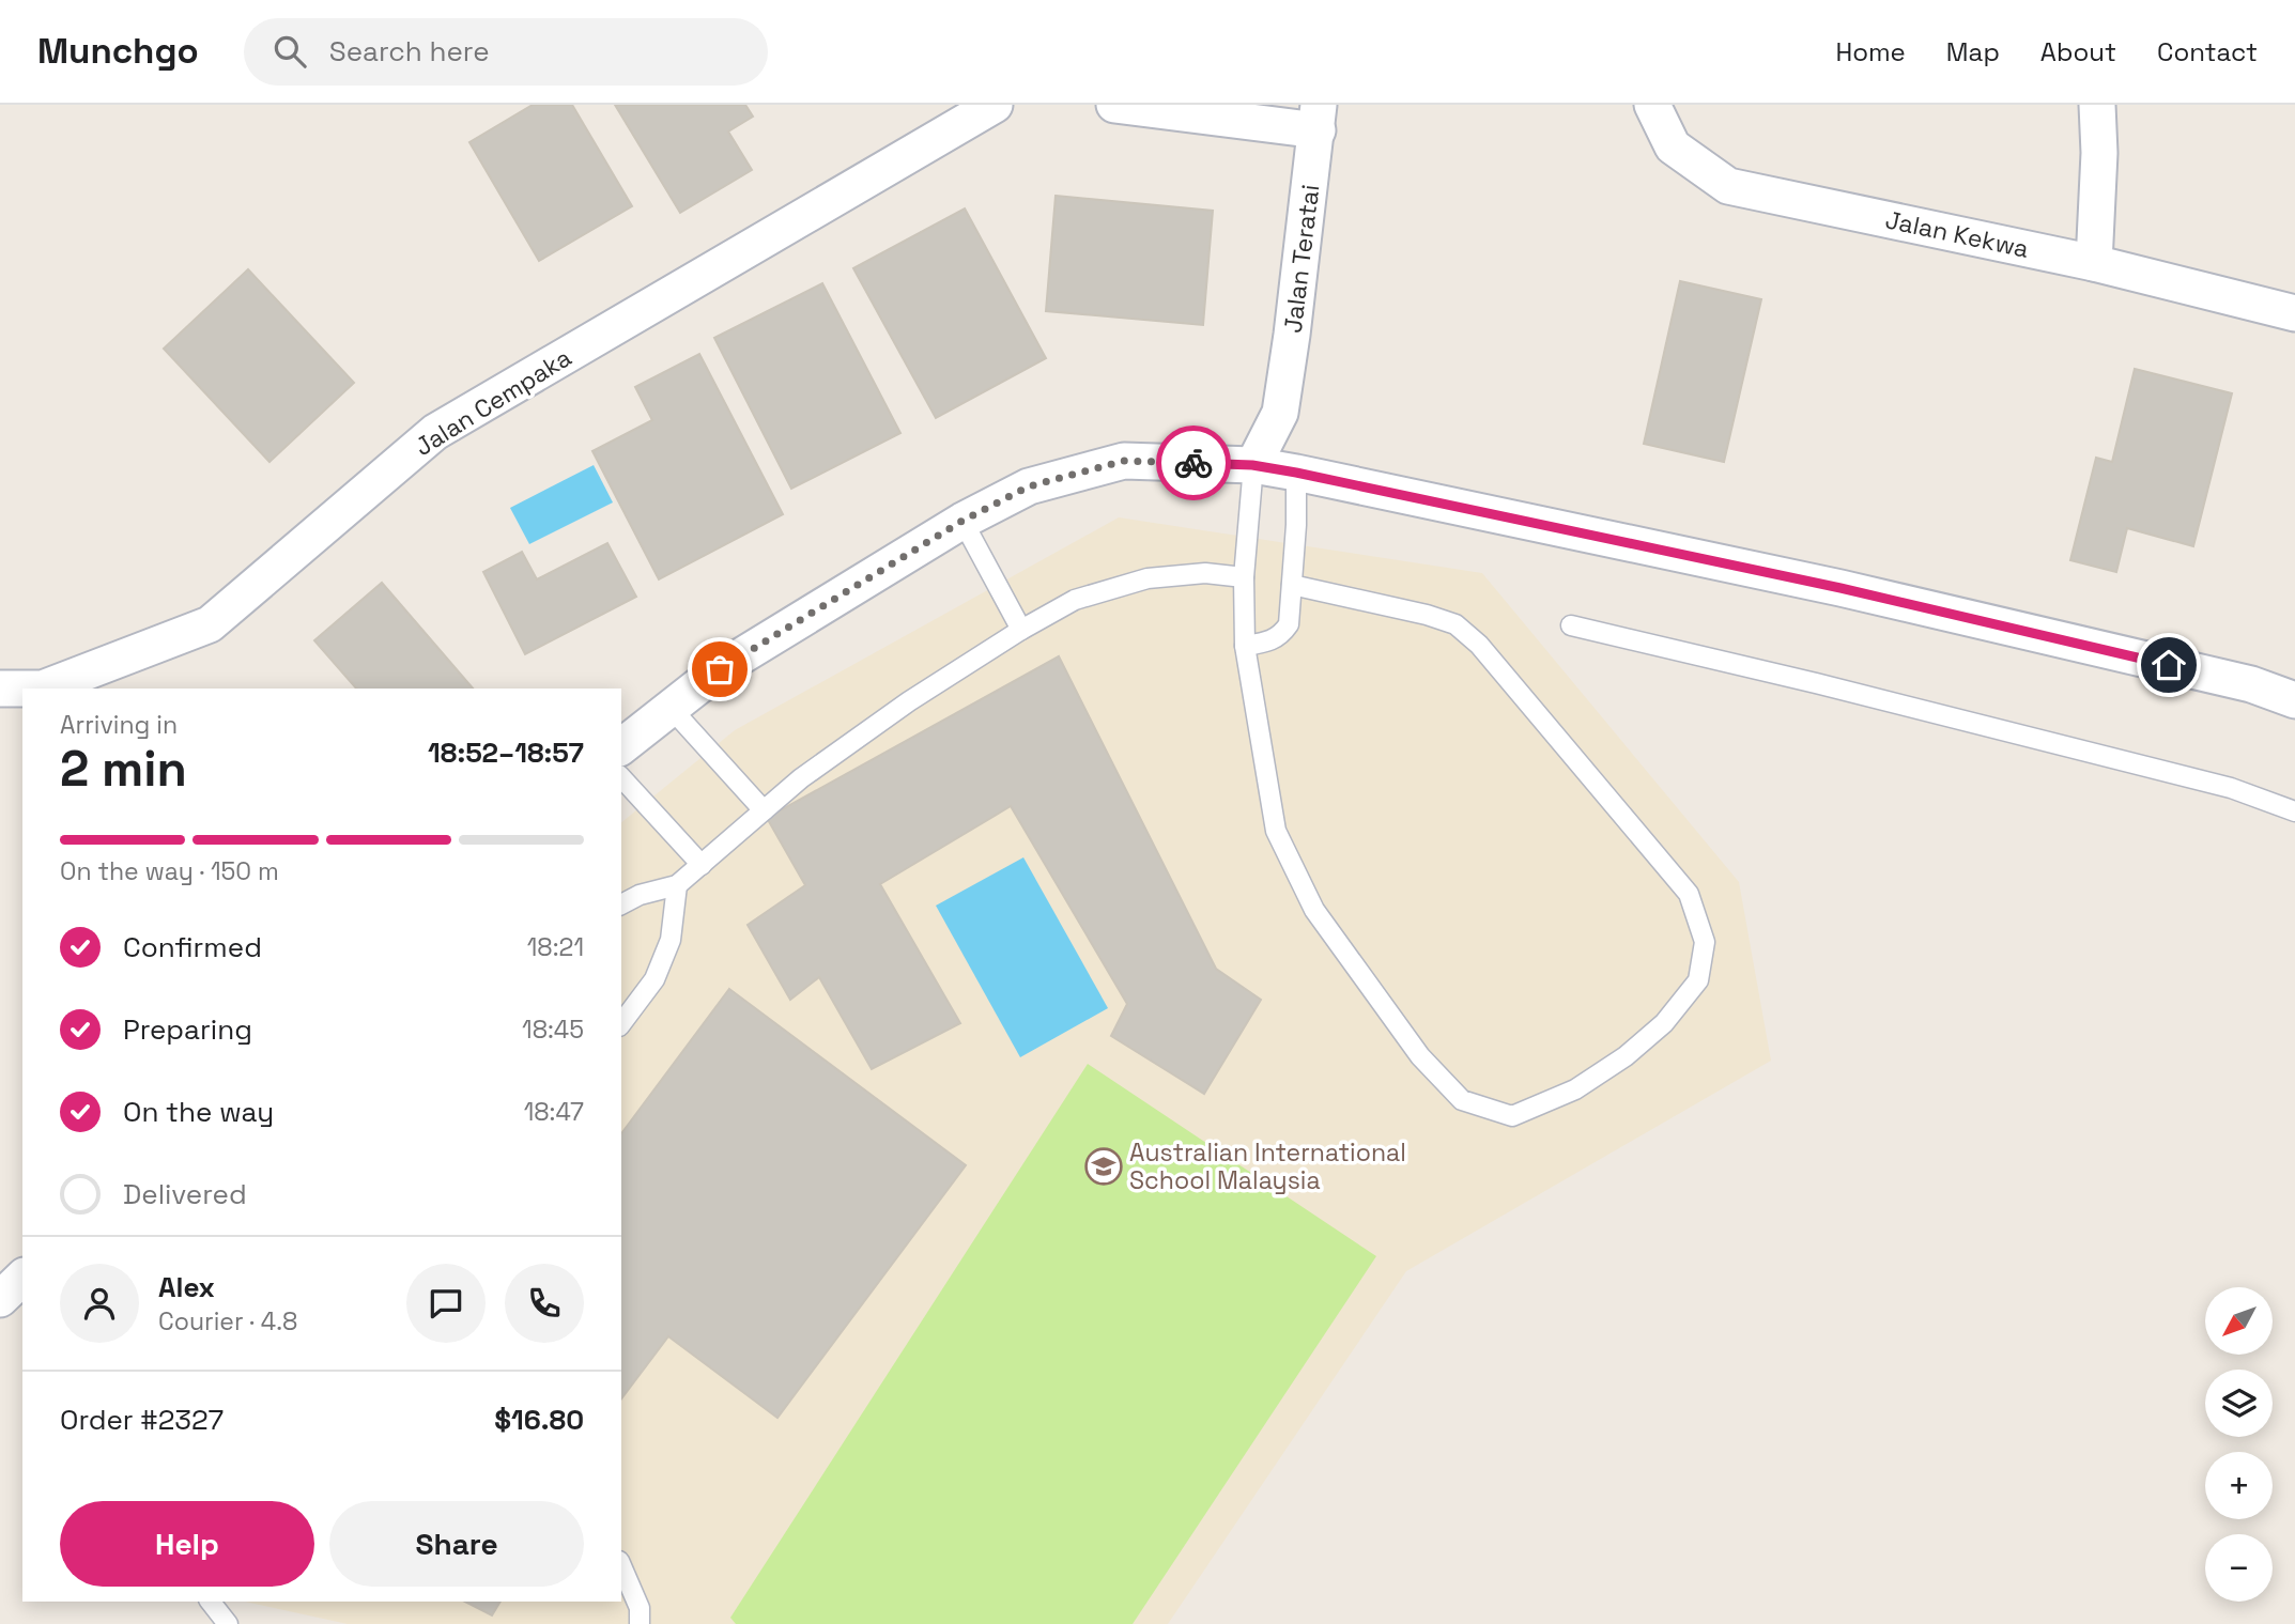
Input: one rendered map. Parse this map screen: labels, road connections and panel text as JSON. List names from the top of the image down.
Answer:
{
  "streets": {
    "street": ["Jalan Kekwa", "Jalan Teratai", "Jalan Cempaka"]
  },
  "places": {
    "school or university": ["Australian International School Malaysia"]
  },
  "north": "bottom left",
  "page": {
    "header": "Munchgo",
    "search": "Search here",
    "nav": [
      "Home",
      "Map",
      "About",
      "Contact"
    ],
    "heading": ["2 min", "Arriving in", "18:52–18:57"],
    "panel": [
      "Alex",
      "Courier · 4.8",
      "Order #2327",
      "$16.80"
    ],
    "bar": "On the way · 150 m",
    "list": [
      ["Confirmed", "18:21"],
      ["Preparing", "18:45"],
      ["On the way", "18:47"],
      "Delivered"
    ],
    "map_buttons": ["+", "−"],
    "buttons": ["Help", "Share"]
  }
}
